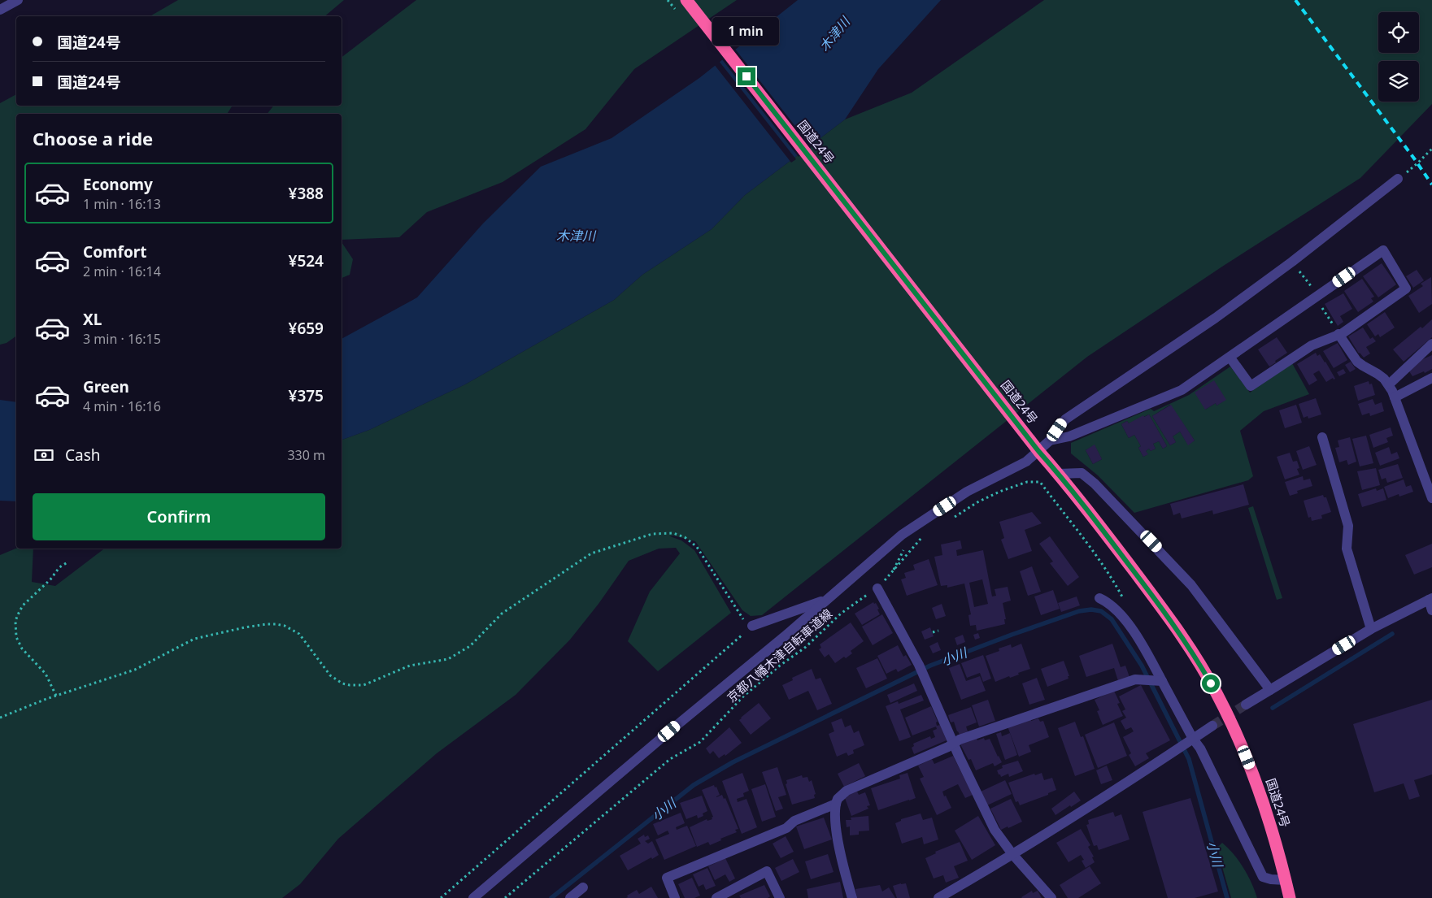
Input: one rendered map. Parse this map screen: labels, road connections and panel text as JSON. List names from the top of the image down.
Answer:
{
  "streets": {
    "highway": ["国道24号"],
    "path": ["京都八幡木津自転車道線"]
  },
  "water": ["木津川", "小川"],
  "page": {
    "banner": ["国道24号", "国道24号"],
    "bubble": "1 min",
    "heading": "Choose a ride",
    "list": [
      {
        "name": "Economy",
        "note": "1 min · 16:13",
        "value": "¥388"
      },
      {
        "name": "Comfort",
        "note": "2 min · 16:14",
        "value": "¥524"
      },
      {
        "name": "XL",
        "note": "3 min · 16:15",
        "value": "¥659"
      },
      {
        "name": "Green",
        "note": "4 min · 16:16",
        "value": "¥375"
      }
    ],
    "pay": ["Cash", "330 m"],
    "buttons": "Confirm"
  }
}
